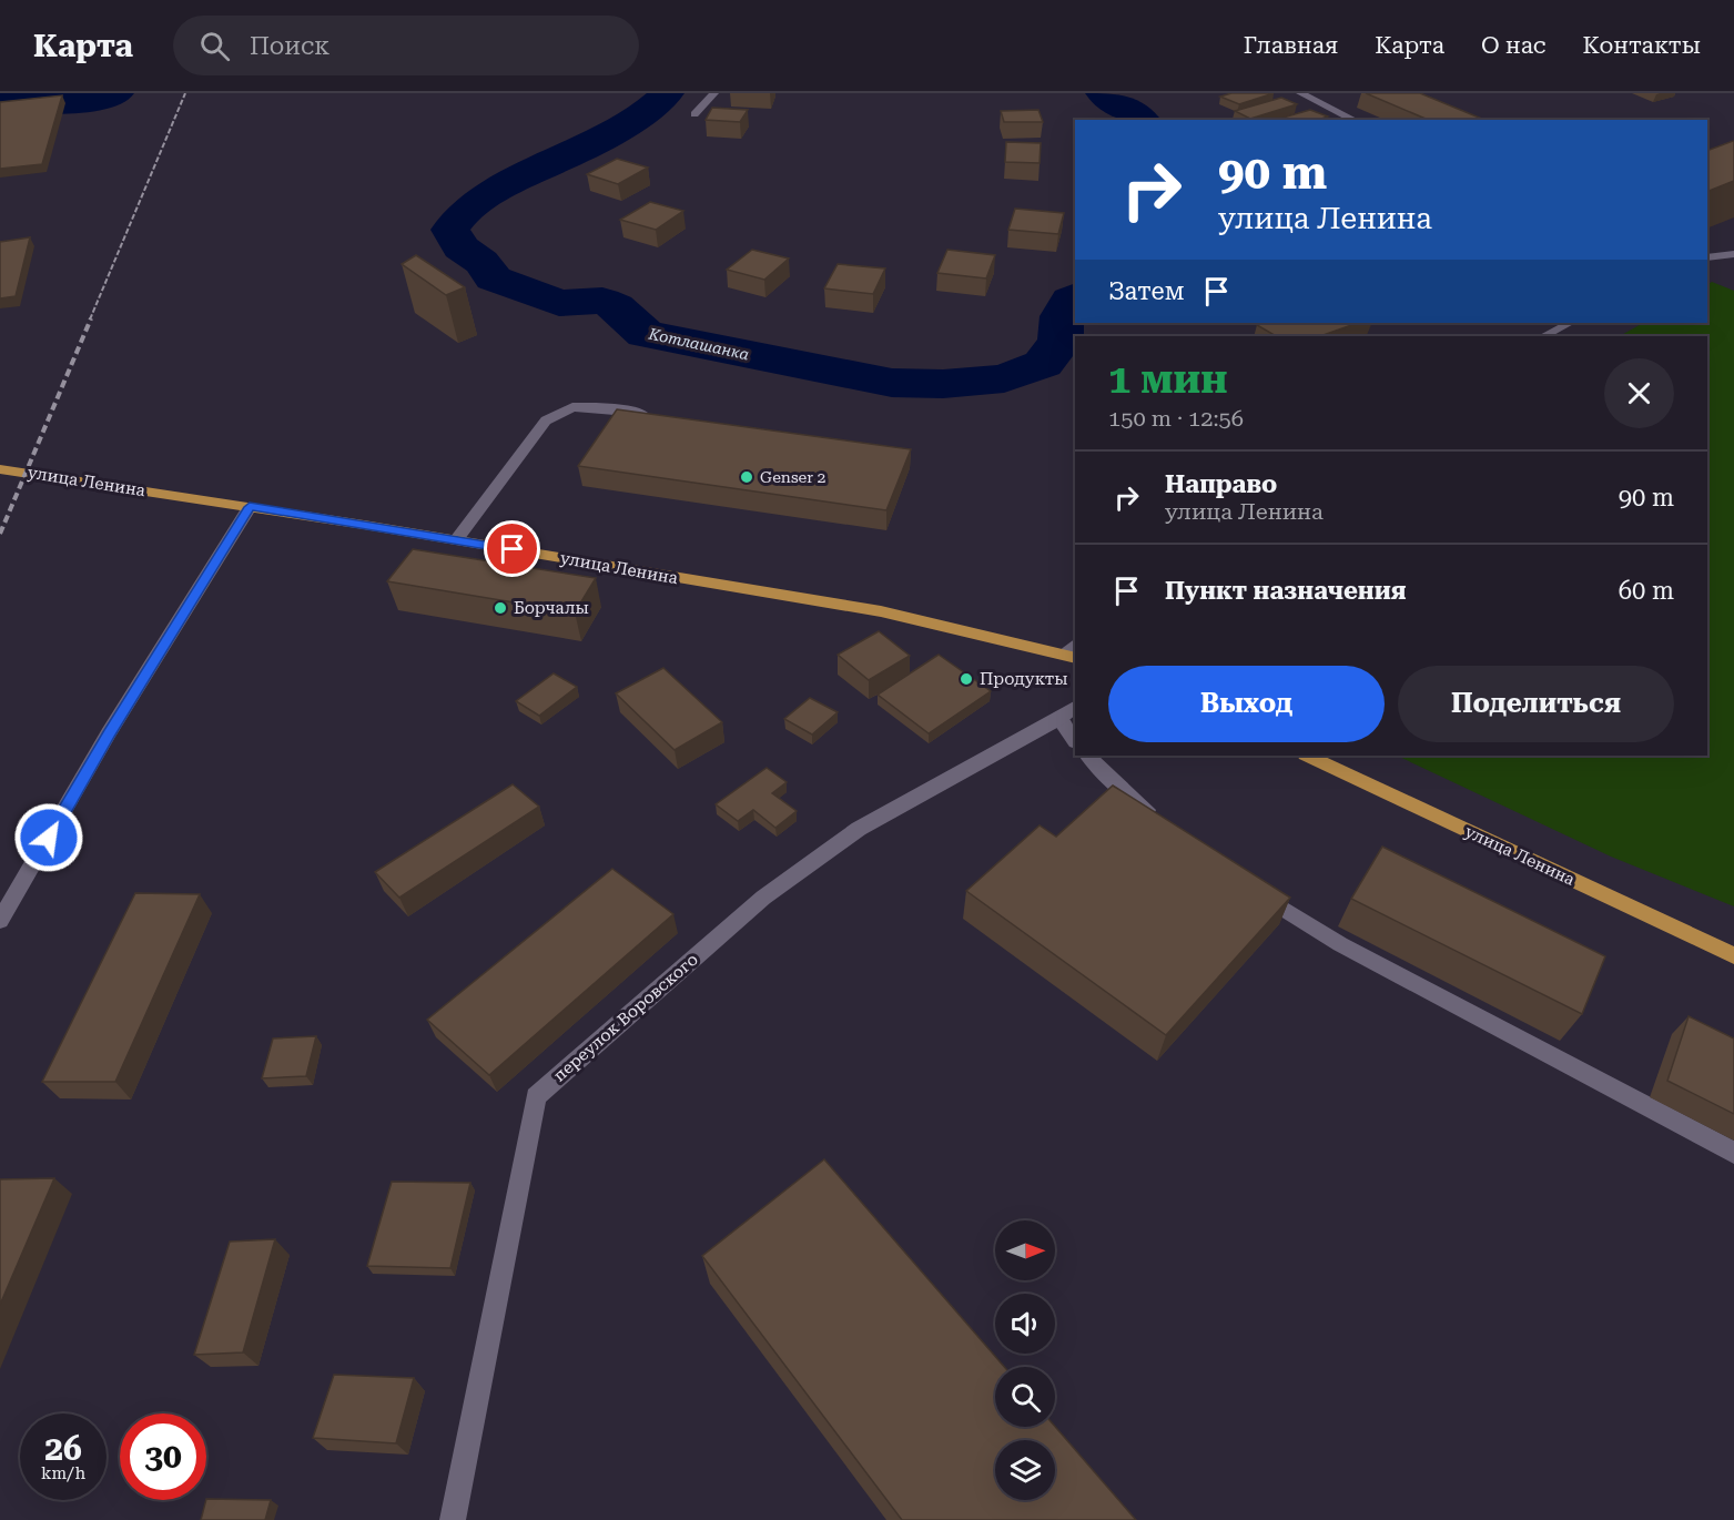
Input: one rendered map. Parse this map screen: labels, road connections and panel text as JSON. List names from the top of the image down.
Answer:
{
  "streets": {
    "main road": ["улица Ленина"],
    "street": ["переулок Воровского"]
  },
  "water": ["Котлашанка"],
  "places": ["Genser 2", "Борчалы", "Продукты"],
  "north": "right",
  "page": {
    "header": "Карта",
    "search": "Поиск",
    "nav": [
      "Главная",
      "Карта",
      "О нас",
      "Контакты"
    ],
    "turn": ["90 m", "улица Ленина"],
    "then": "Затем",
    "heading": ["1 мин", "150 m · 12:56"],
    "list": [
      {
        "name": "Направо",
        "note": "улица Ленина",
        "value": "90 m"
      },
      {
        "name": "Пункт назначения",
        "value": "60 m"
      }
    ],
    "buttons": ["Выход", "Поделиться"],
    "speed": "26 km/h",
    "limit": "30"
  }
}
